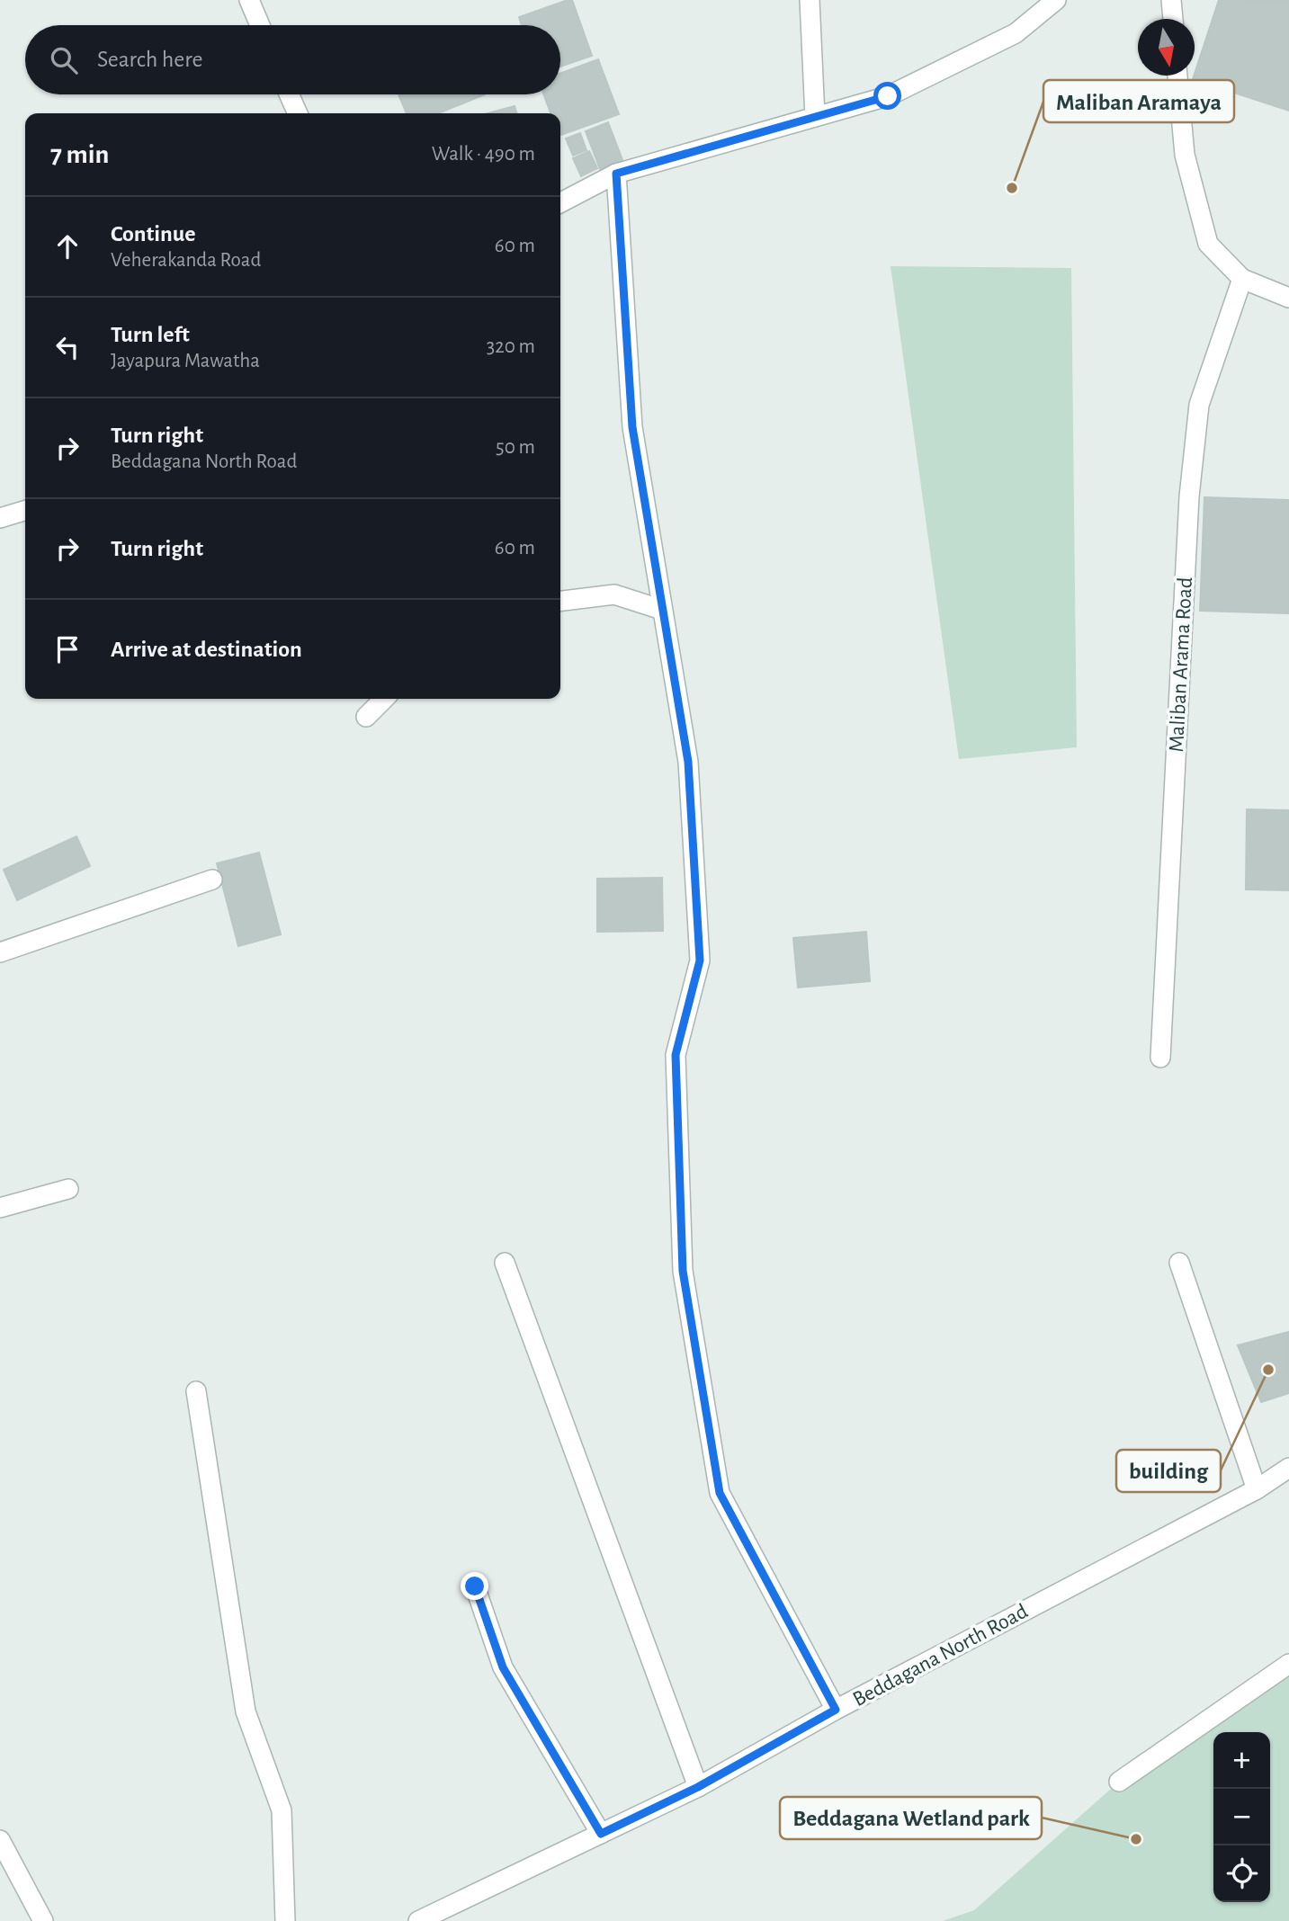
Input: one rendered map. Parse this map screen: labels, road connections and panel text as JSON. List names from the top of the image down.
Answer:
{
  "streets": {
    "street": ["Maliban Arama Road", "Beddagana North Road"]
  },
  "places": ["Maliban Aramaya", "building", "Beddagana Wetland park"],
  "north": "bottom",
  "page": {
    "search": "Search here",
    "heading": ["7 min", "Walk · 490 m"],
    "list": [
      ["Continue", "Veherakanda Road", "60 m"],
      ["Turn left", "Jayapura Mawatha", "320 m"],
      ["Turn right", "Beddagana North Road", "50 m"],
      ["Turn right", "60 m"],
      "Arrive at destination"
    ],
    "map_buttons": ["+", "−"]
  }
}
